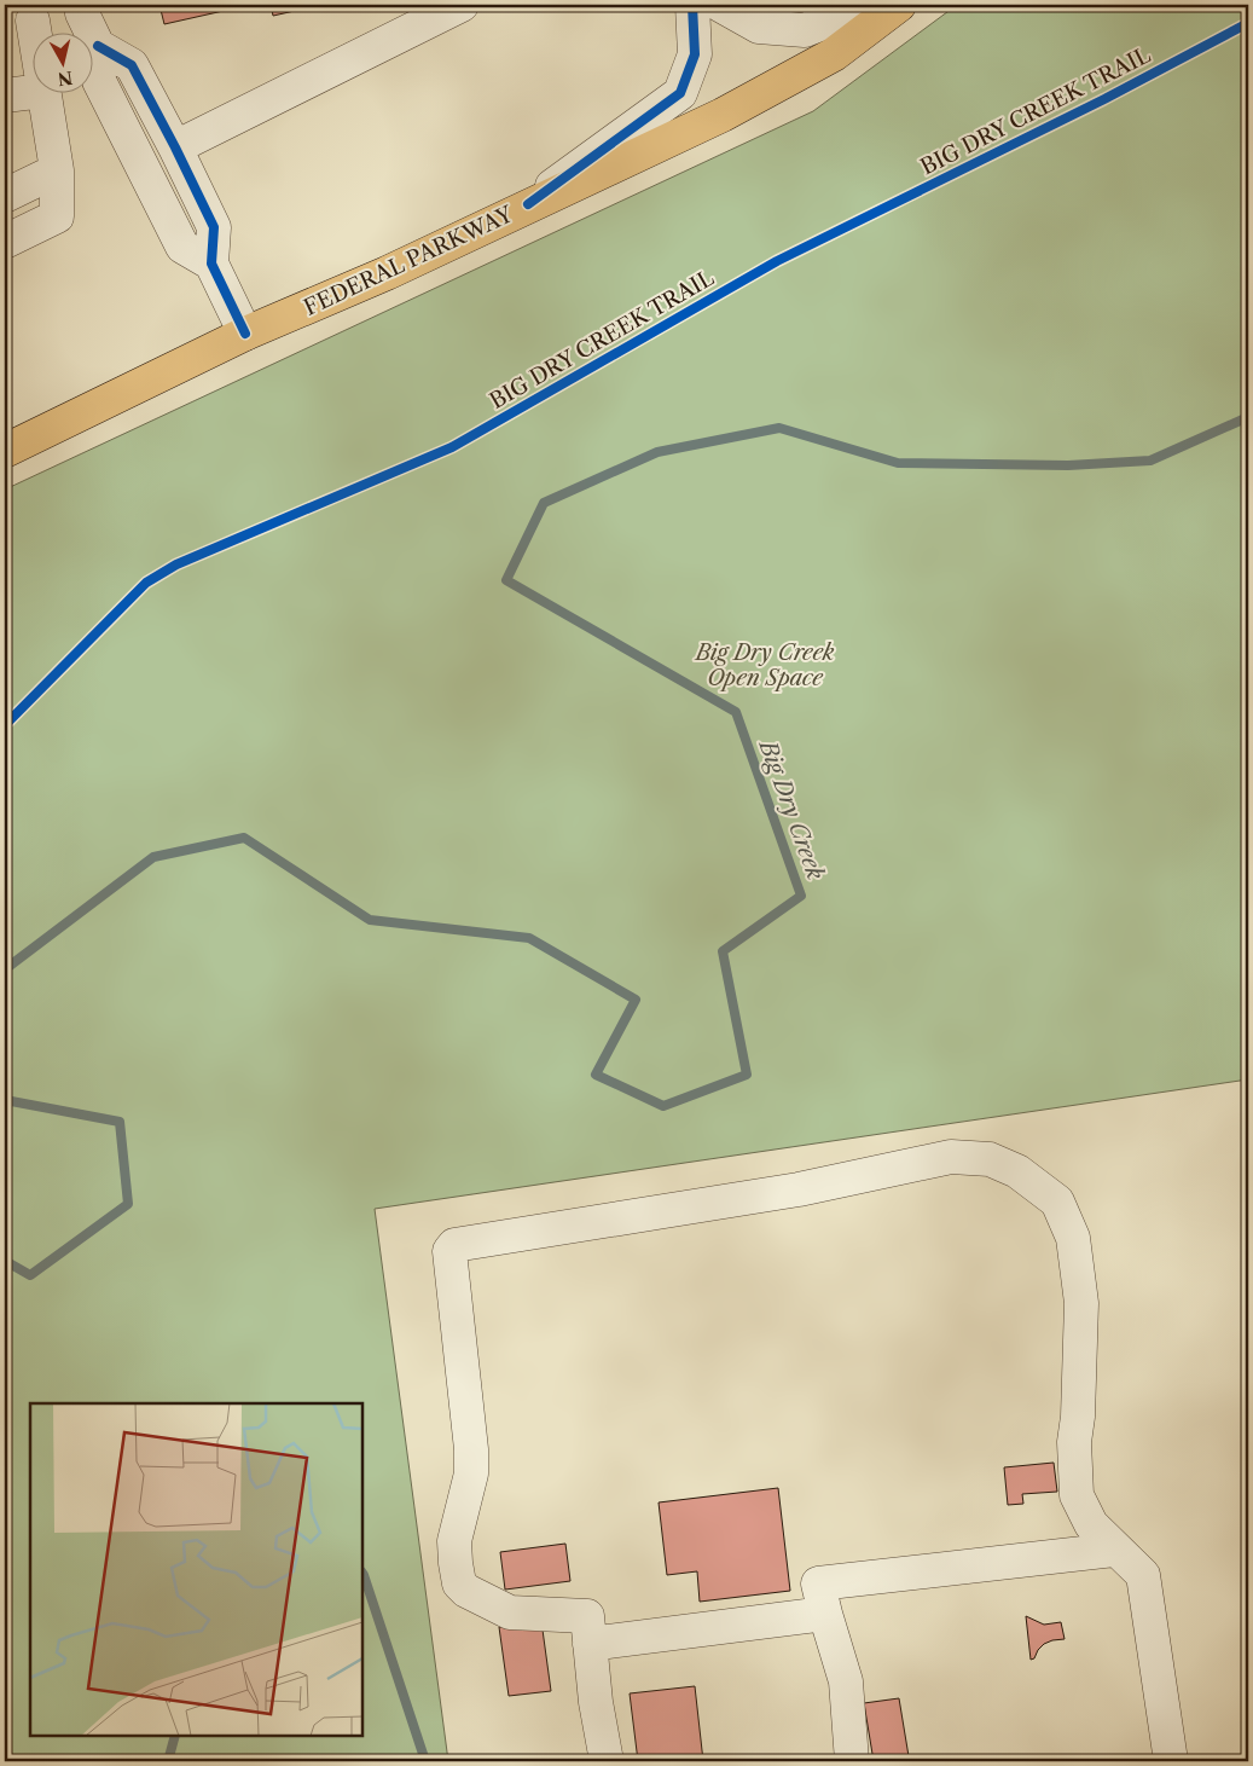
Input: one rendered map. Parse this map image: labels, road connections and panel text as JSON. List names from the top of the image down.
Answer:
{
  "streets": {
    "main road": ["FEDERAL PARKWAY"],
    "cycle path": ["BIG DRY CREEK TRAIL"]
  },
  "water": ["Big Dry Creek"],
  "parks": ["Big Dry Creek Open Space"],
  "north": "bottom"
}
